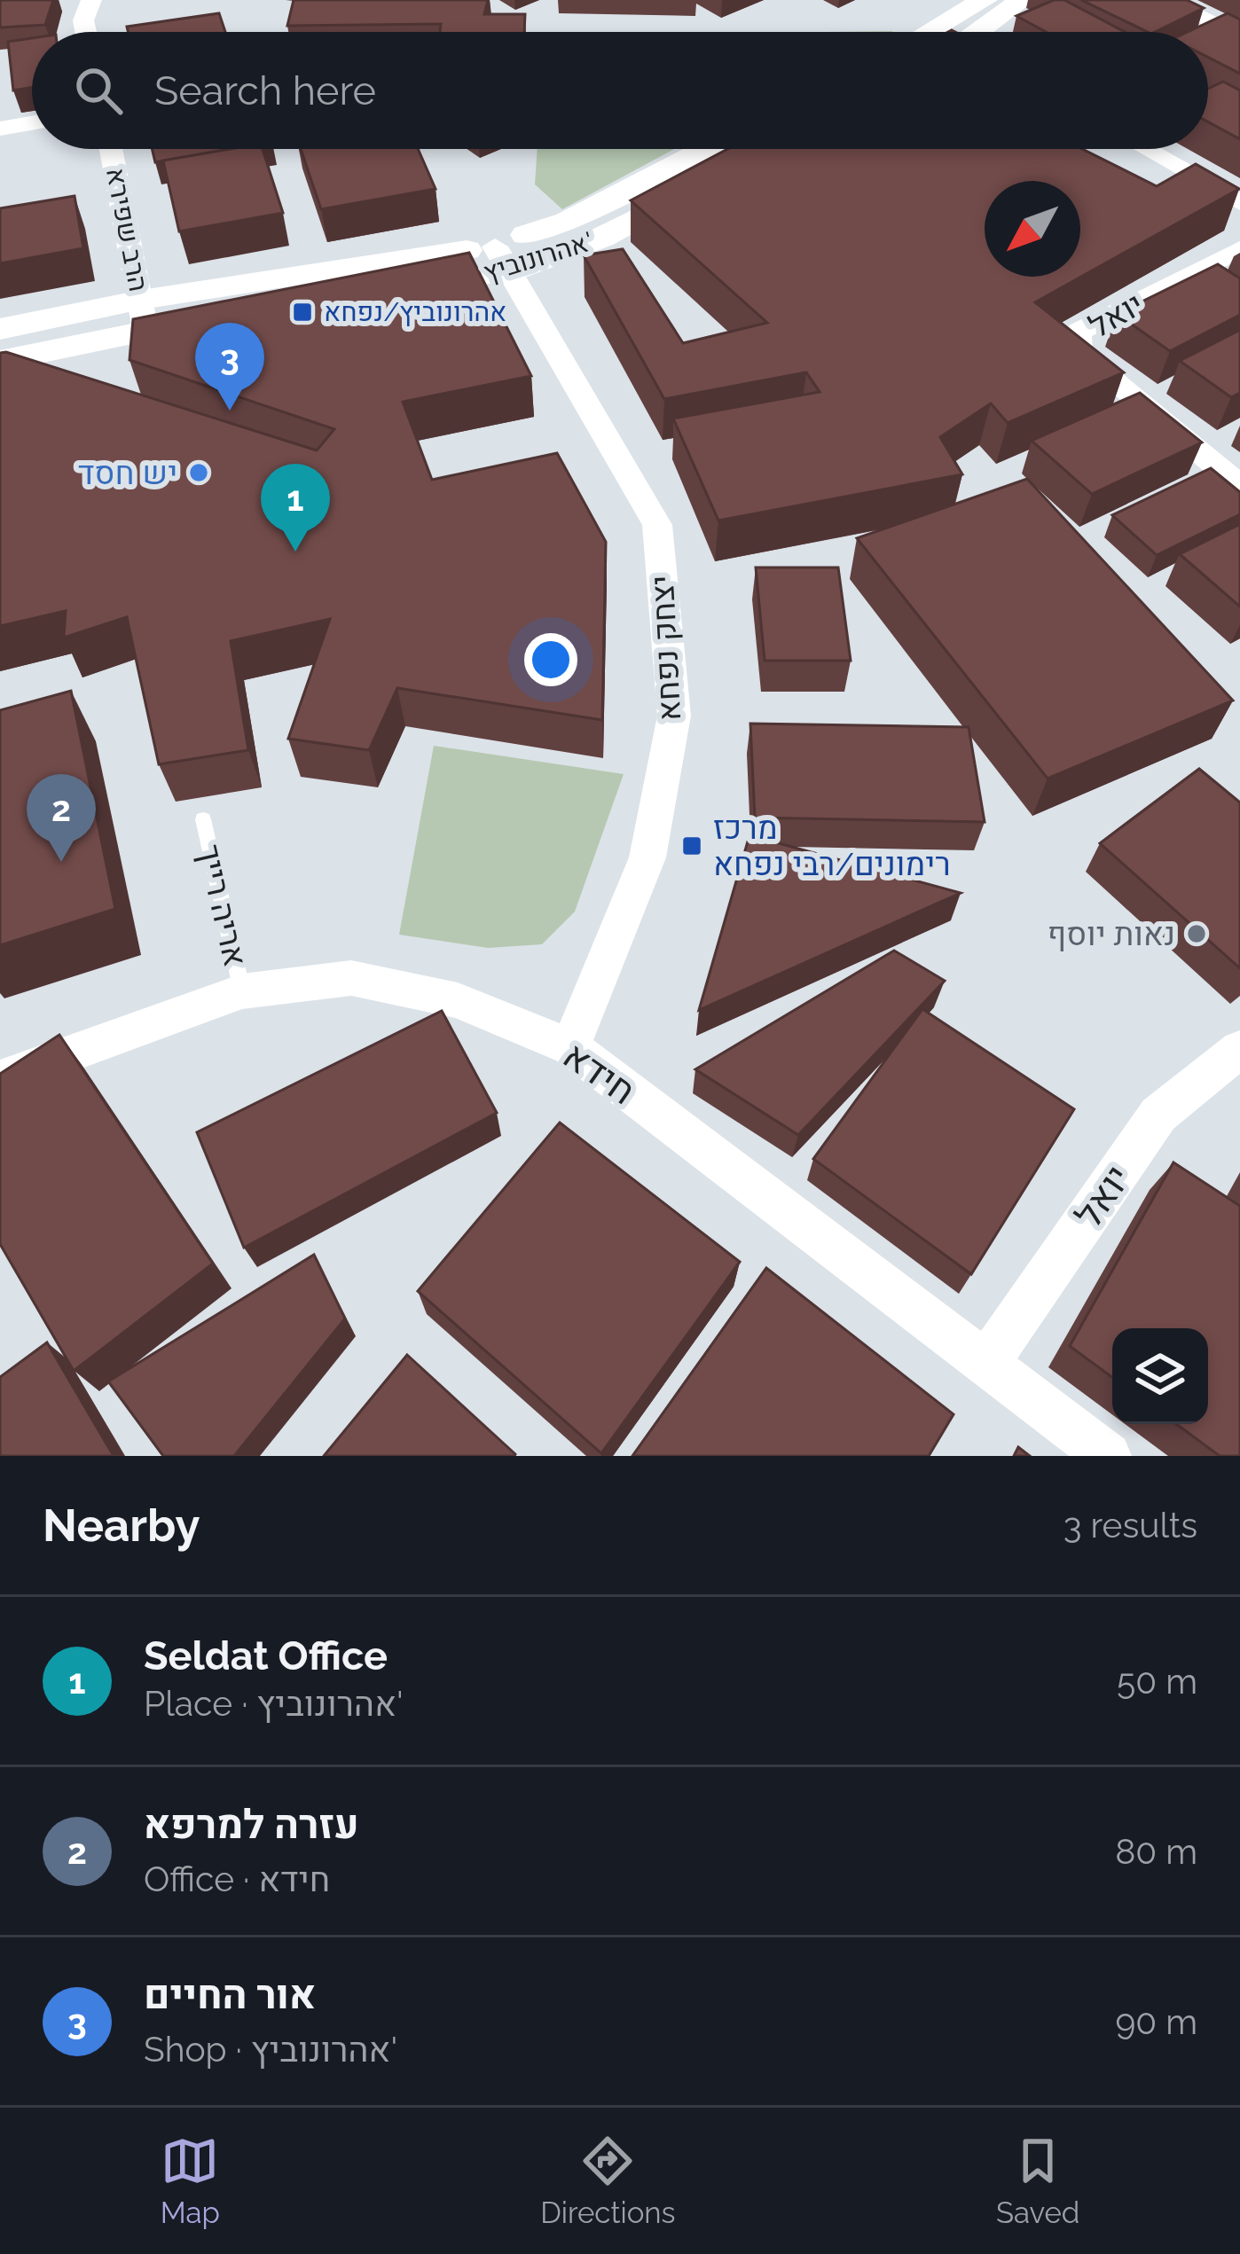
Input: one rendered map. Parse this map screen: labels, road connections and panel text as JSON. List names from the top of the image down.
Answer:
{
  "streets": {
    "street": [
      "הרב שפירא",
      "אהרונוביץ'",
      "יואל",
      "יצחק נפחא",
      "חידא"
    ],
    "lane": ["אריה רייך"]
  },
  "crossings": [
    ["הרב שפירא", "אהרונוביץ'"],
    ["אהרונוביץ'", "יצחק נפחא"],
    ["יואל", "חידא"],
    ["יצחק נפחא", "חידא"],
    ["אריה רייך", "חידא"]
  ],
  "places": {
    "transit": ["אהרונוביץ/נפחא", "מרכז רימונים/רבי נפחא"],
    "other": ["יש חסד", "נאות יוסף"]
  },
  "north": "bottom left",
  "page": {
    "search": "Search here",
    "pins": ["3", "1", "2"],
    "heading": ["Nearby", "3 results"],
    "list": [
      {
        "mark": "1",
        "name": "Seldat Office",
        "note": "Place · אהרונוביץ'",
        "value": "50 m"
      },
      {
        "mark": "2",
        "name": "עזרה למרפא",
        "note": "Office · חידא",
        "value": "80 m"
      },
      {
        "mark": "3",
        "name": "אור החיים",
        "note": "Shop · אהרונוביץ'",
        "value": "90 m"
      }
    ],
    "nav": ["Map", "Directions", "Saved"]
  }
}
